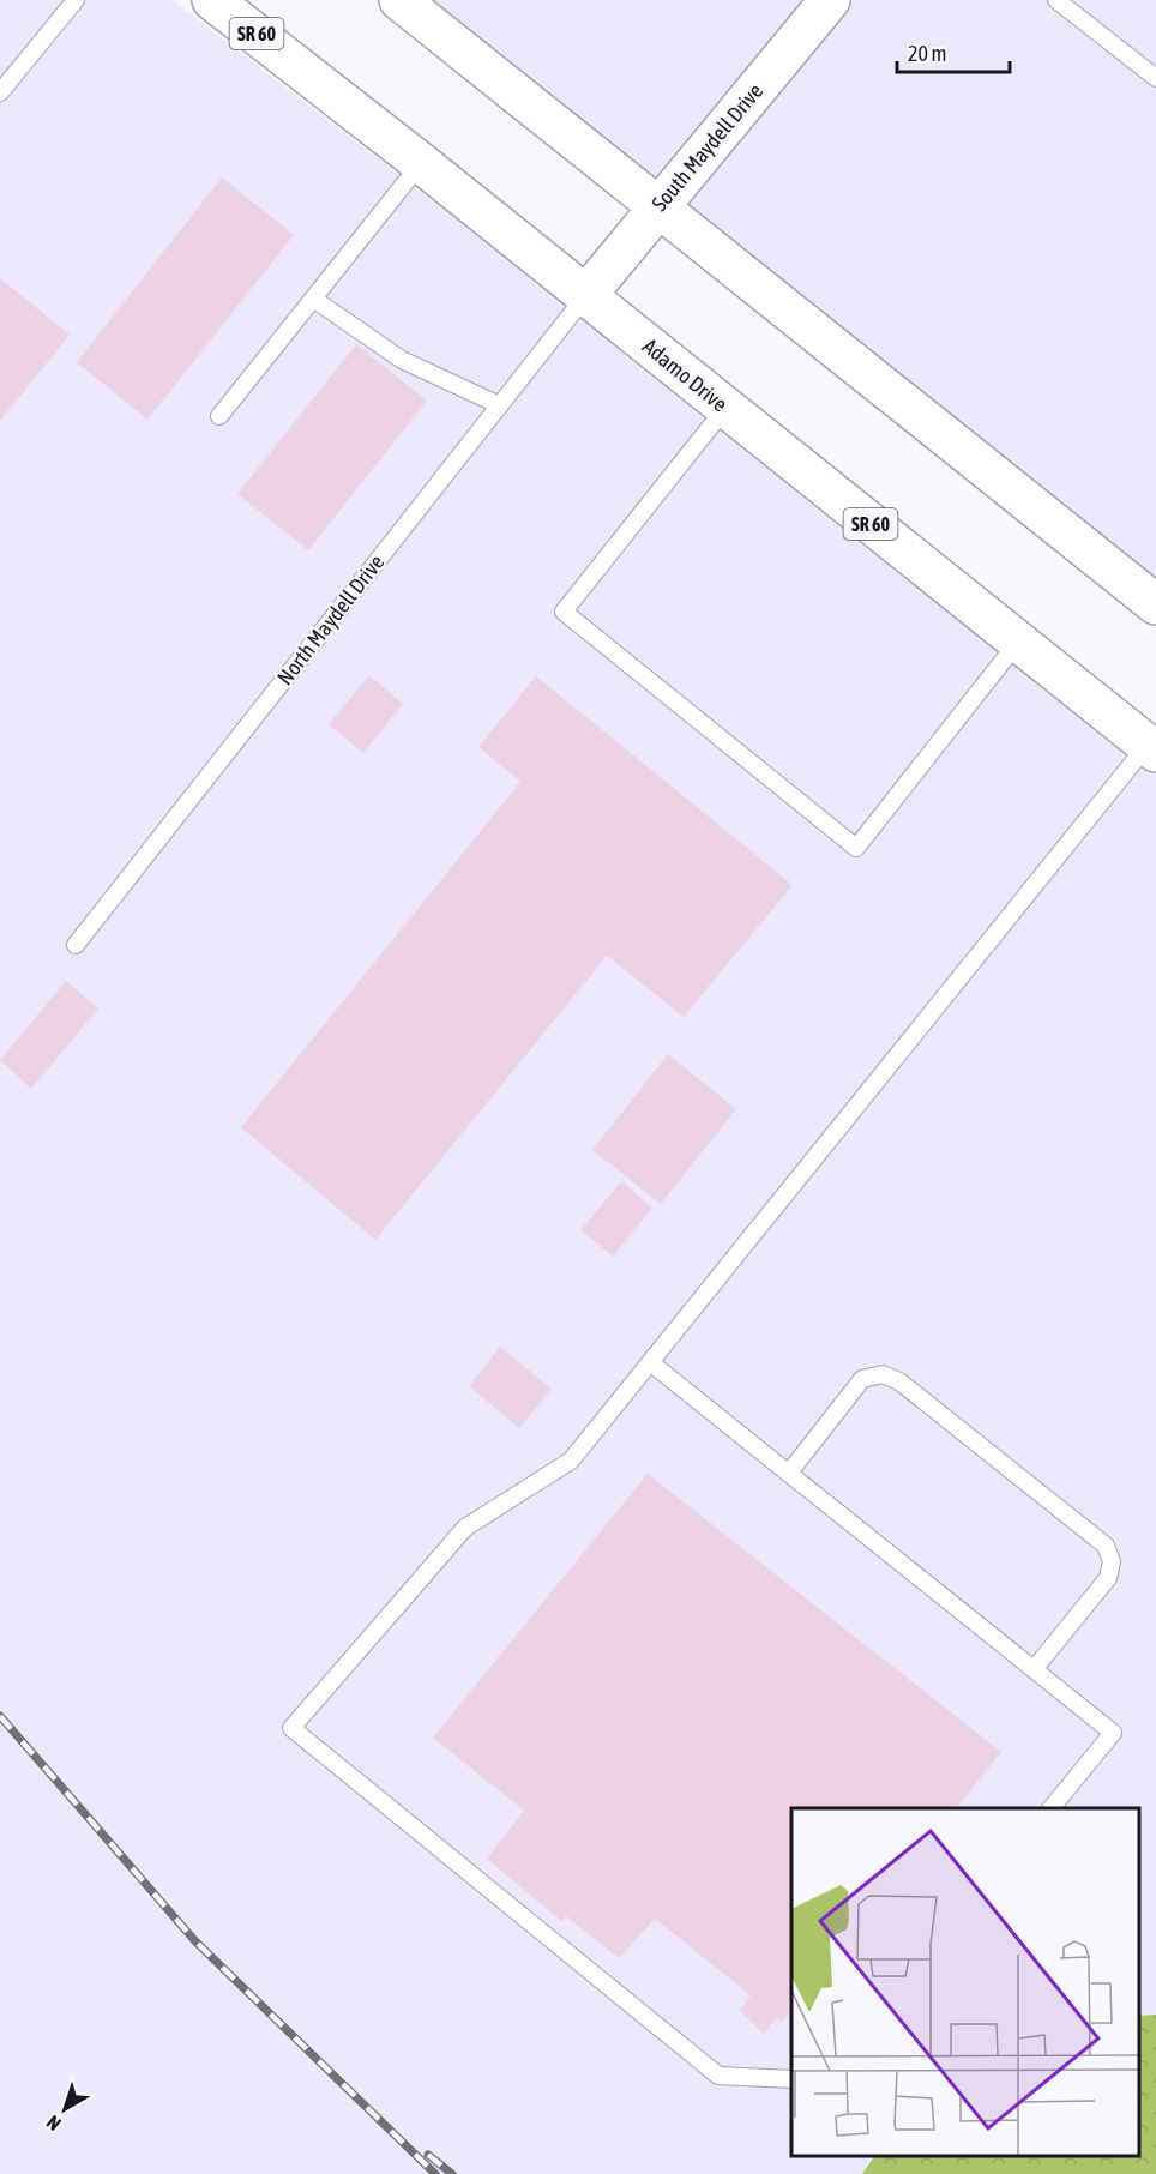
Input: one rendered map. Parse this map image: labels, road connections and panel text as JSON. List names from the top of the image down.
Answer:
{
  "streets": {
    "main road": ["SR 60", "South Maydell Drive", "Adamo Drive"],
    "lane": ["North Maydell Drive"]
  },
  "crossings": [
    ["South Maydell Drive", "Adamo Drive"],
    ["South Maydell Drive", "North Maydell Drive"],
    ["Adamo Drive", "North Maydell Drive"]
  ],
  "scale_bar": "20 m",
  "north": "bottom left"
}
